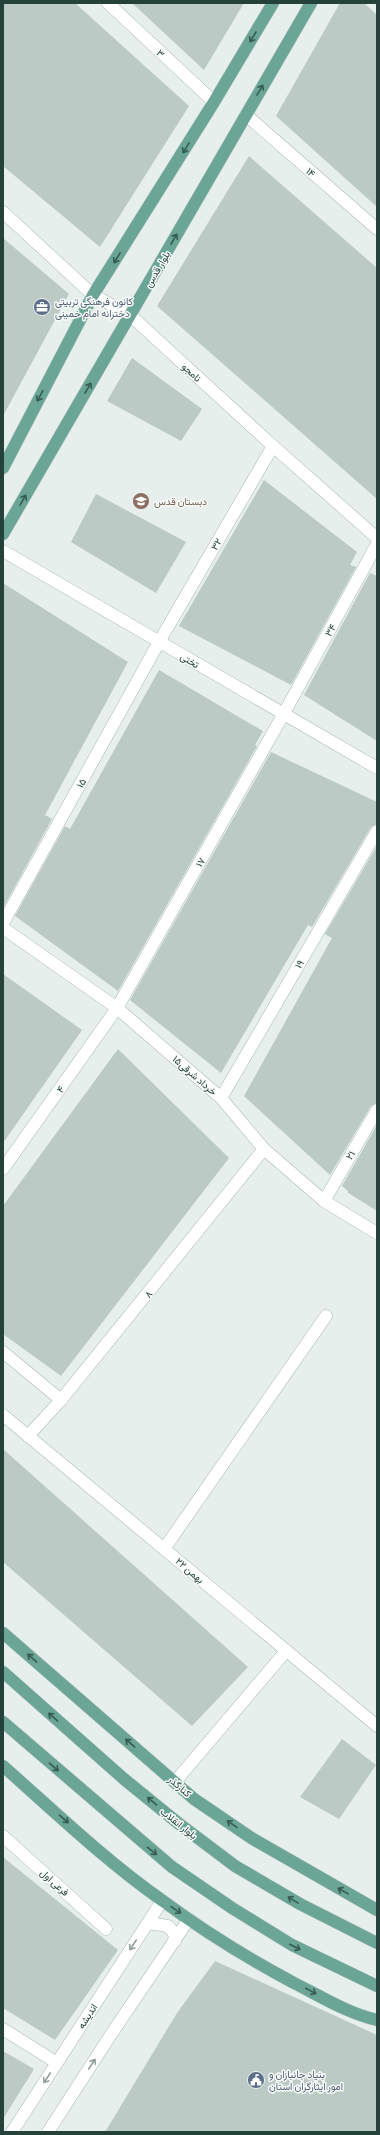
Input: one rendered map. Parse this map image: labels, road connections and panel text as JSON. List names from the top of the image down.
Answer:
{
  "streets": {
    "main road": ["بلوار قدس", "کنارگذر", "بلوار انقلاب"],
    "street": [
      "۳",
      "۱۴",
      "نامجو",
      "۳۲",
      "۳۴",
      "تختی",
      "۱۵",
      "۱۷",
      "۱۹",
      "۱۵خرداد شرقی",
      "۴",
      "۲۱",
      "۸",
      "۲۲ بهمن",
      "فرعی اول",
      "اندیشه"
    ]
  },
  "crossings": [
    ["۱۴", "بلوار قدس"],
    ["بلوار قدس", "نامجو"],
    ["نامجو", "۳۲"],
    ["۳۲", "تختی"],
    ["۳۲", "۱۵"],
    ["۳۴", "تختی"],
    ["۳۴", "۱۷"],
    ["تختی", "۱۵"],
    ["تختی", "۱۷"],
    ["۱۷", "۱۵خرداد شرقی"],
    ["۱۷", "۴"],
    ["۱۹", "۱۵خرداد شرقی"],
    ["۱۵خرداد شرقی", "۴"],
    ["۱۵خرداد شرقی", "۲۱"],
    ["۱۵خرداد شرقی", "۸"],
    ["۸", "۲۲ بهمن"]
  ],
  "places": {
    "office": ["کانون فرهنگی تربیتی دخترانه امام خمینی"],
    "school or university": ["دبستان قدس"],
    "public building": ["بنیاد جانبازان و امور ایثارگران استان"]
  }
}
